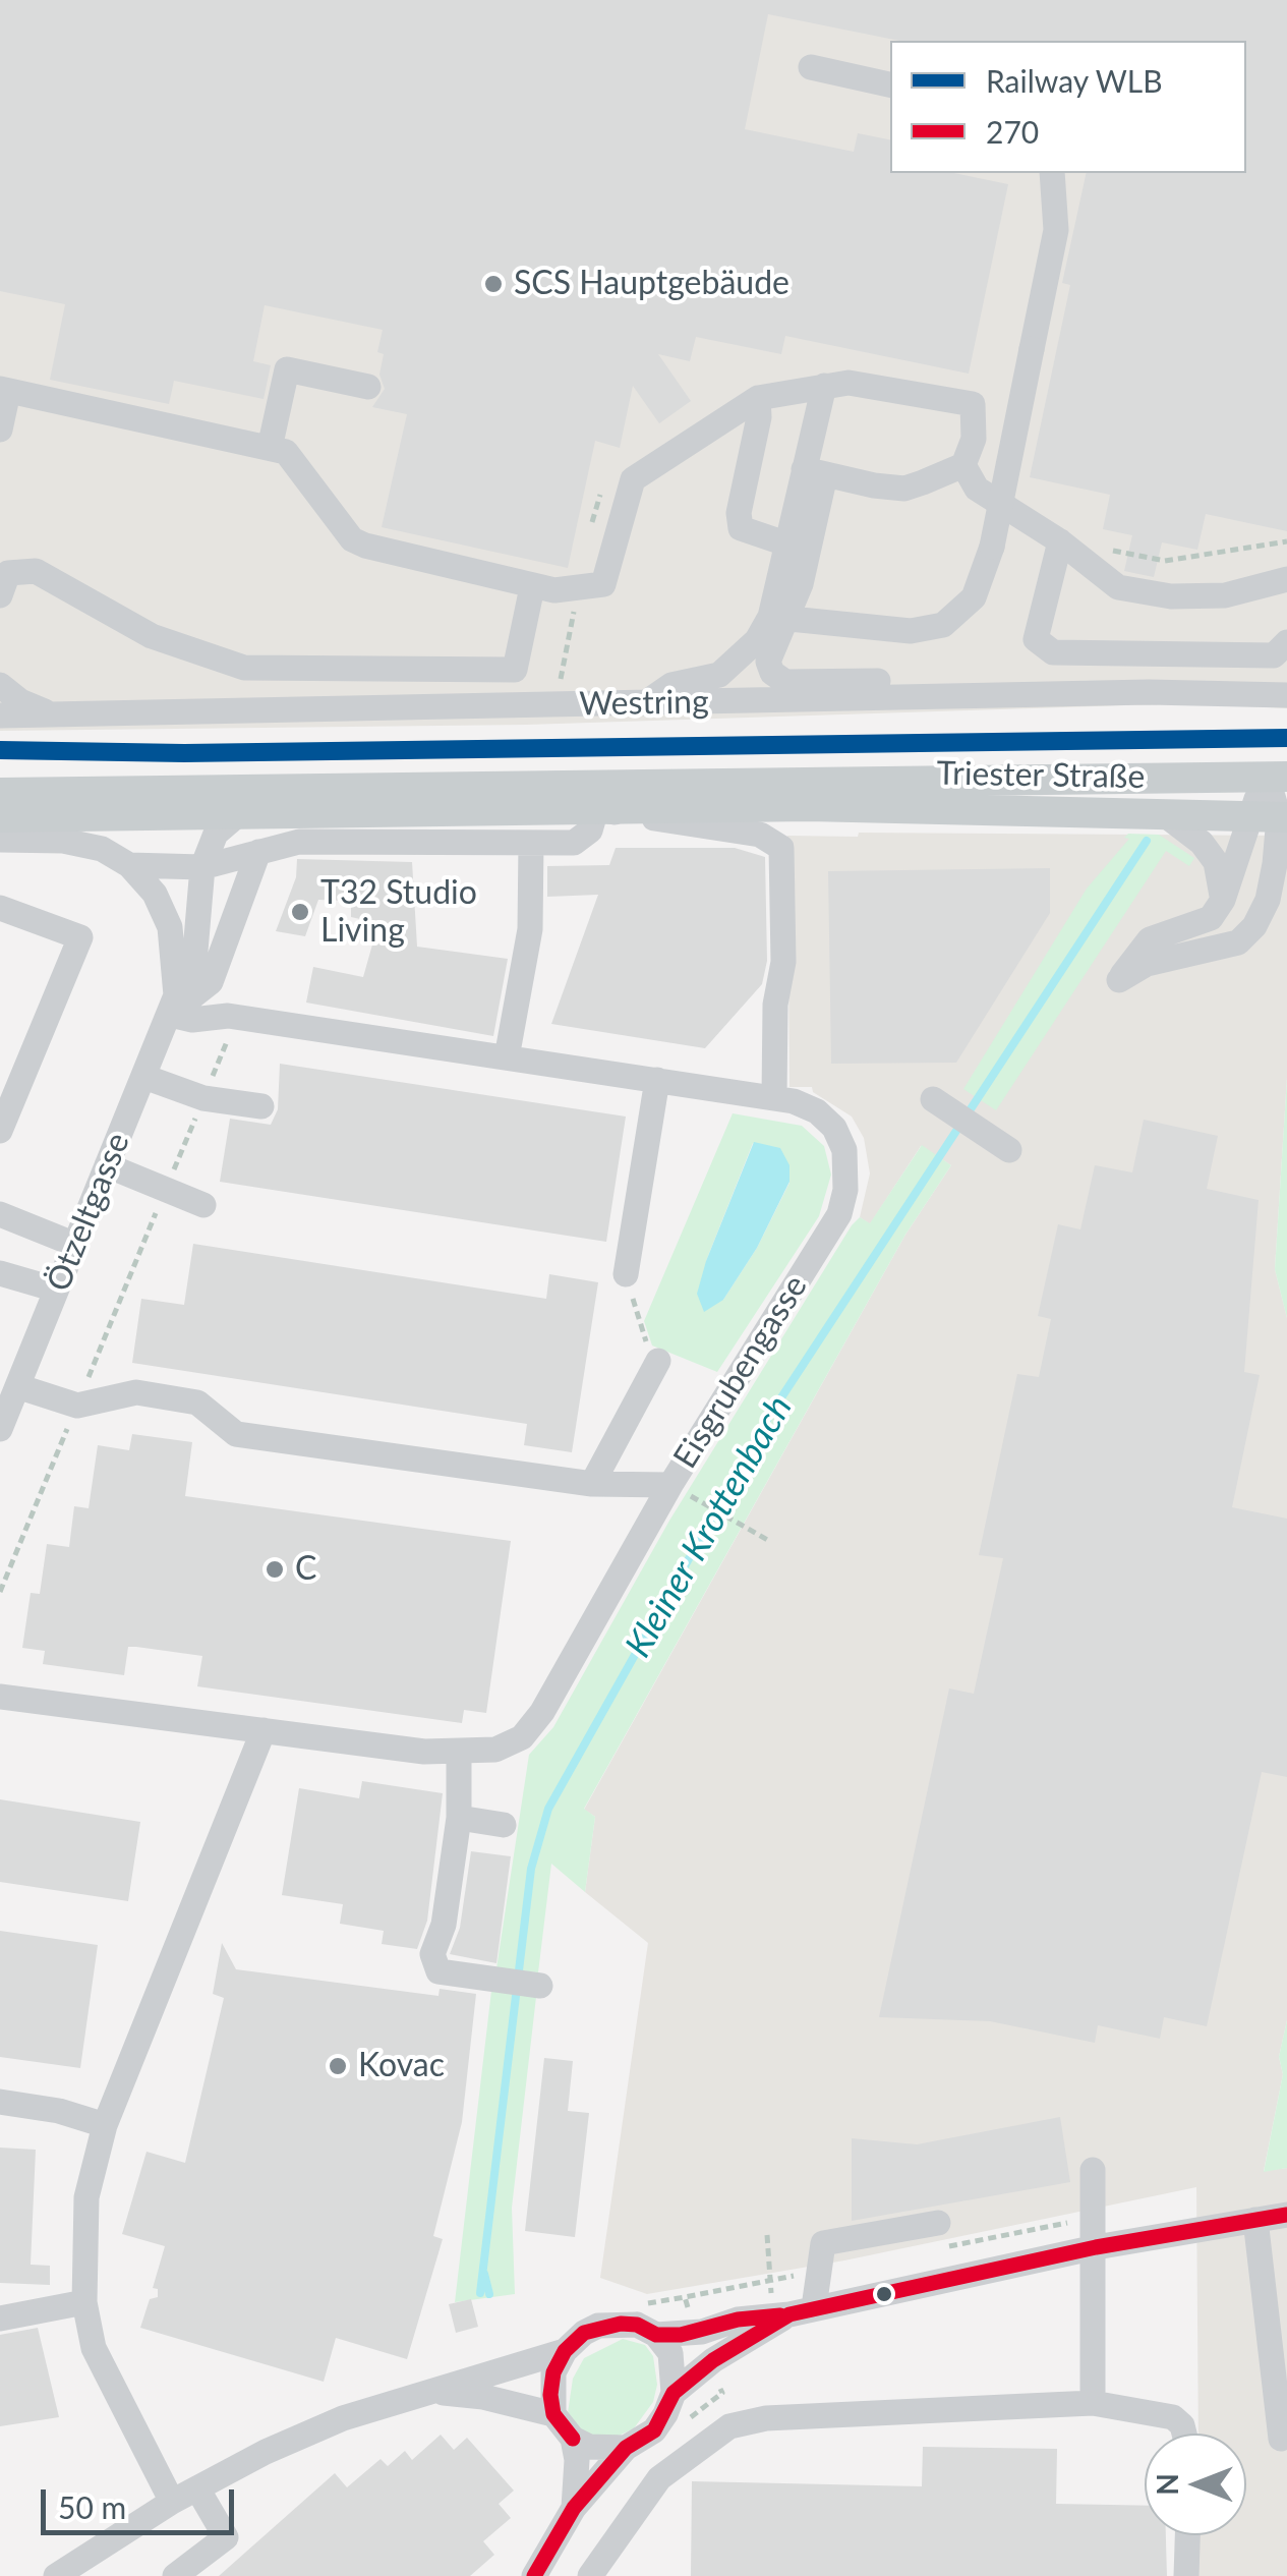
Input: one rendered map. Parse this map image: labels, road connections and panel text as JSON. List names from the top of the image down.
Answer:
{
  "streets": {
    "main road": ["Triester Straße"],
    "street": ["Westring", "Ötzeltgasse", "Eisgrubengasse"]
  },
  "crossings": [
    ["Triester Straße", "Ötzeltgasse"],
    ["Ötzeltgasse", "Eisgrubengasse"]
  ],
  "water": ["Kleiner Krottenbach"],
  "places": [
    "SCS Hauptgebäude",
    "T32 Studio Living",
    "C",
    "Kovac"
  ],
  "lines": ["rail line WLB", "transit line 270"],
  "legend": ["Railway WLB", "270"],
  "scale_bar": "50 m",
  "north": "left"
}
